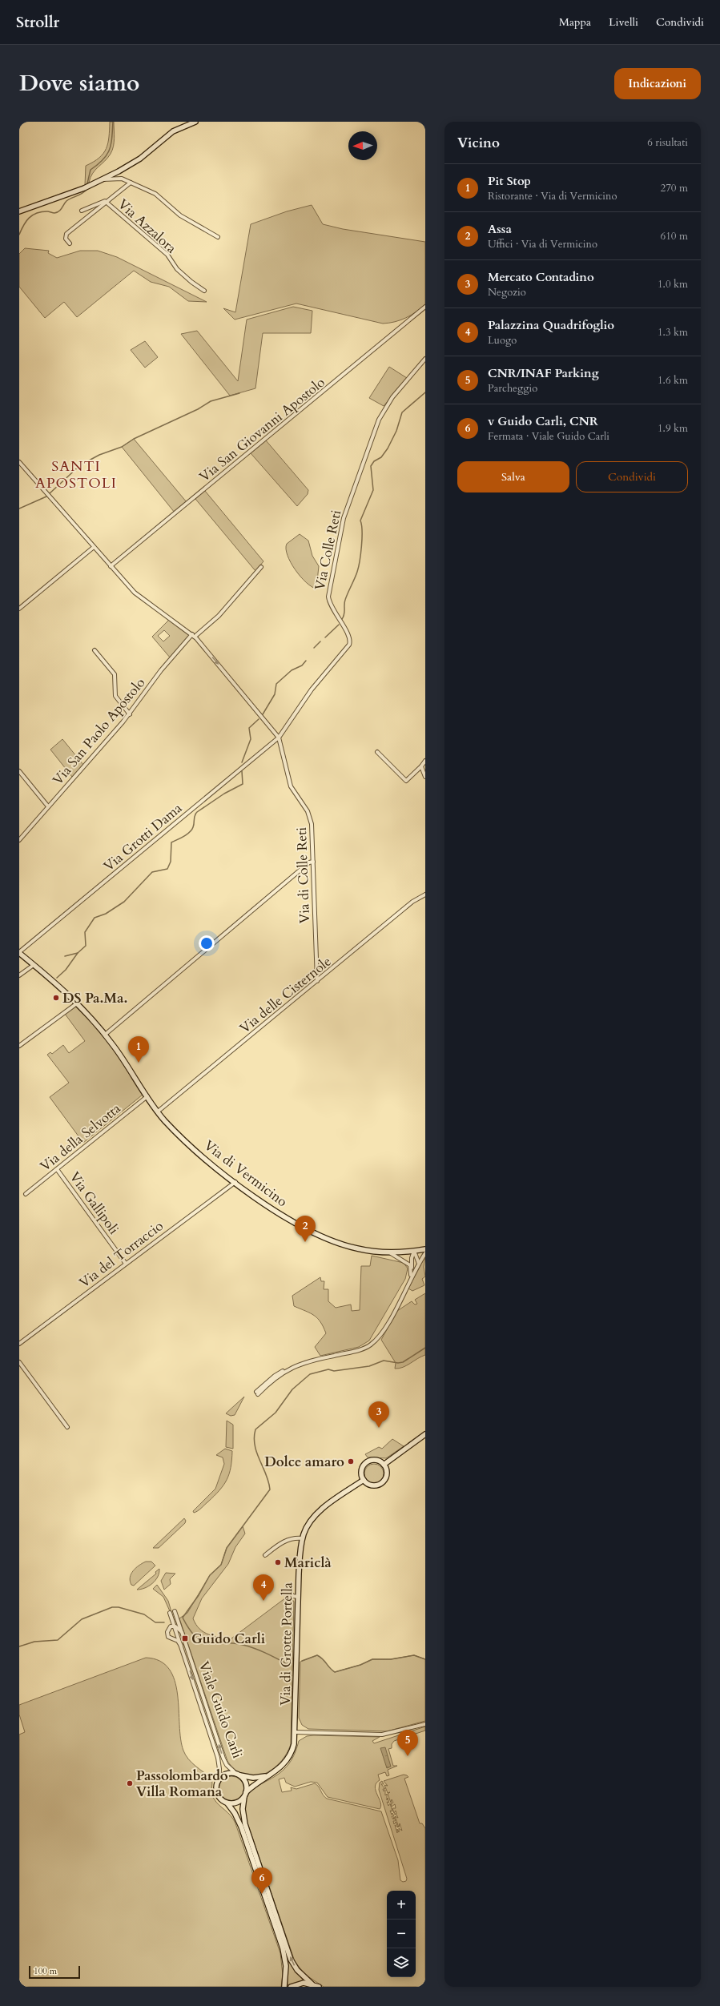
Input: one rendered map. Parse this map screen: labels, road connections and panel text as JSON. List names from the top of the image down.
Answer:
{
  "streets": {
    "main road": ["Via di Vermicino", "Via di Grotte Portella"],
    "street": [
      "Via Azzalora",
      "Via San Giovanni Apostolo",
      "Via Colle Reti",
      "Via San Paolo Apostolo",
      "Via Grotti Dama",
      "Via di Colle Reti",
      "Via delle Cisternole",
      "Via della Selvotta",
      "Via Gallipoli",
      "Via del Torraccio",
      "Viale Guido Carli"
    ]
  },
  "crossings": [
    ["Via Colle Reti", "Via Grotti Dama"],
    ["Via Colle Reti", "Via di Colle Reti"],
    ["Via Grotti Dama", "Via di Colle Reti"],
    ["Via Grotti Dama", "Via di Vermicino"],
    ["Via di Colle Reti", "Via delle Cisternole"],
    ["Via delle Cisternole", "Via di Vermicino"],
    ["Via della Selvotta", "Via di Vermicino"],
    ["Via della Selvotta", "Via Gallipoli"],
    ["Via di Vermicino", "Via del Torraccio"],
    ["Via Gallipoli", "Via del Torraccio"],
    ["Via di Grotte Portella", "Viale Guido Carli"]
  ],
  "districts": ["SANTI APOSTOLI"],
  "places": {
    "other": [
      "DS Pa.Ma.",
      "Dolce amaro",
      "Mariclà",
      "Passolombardo Villa Romana"
    ],
    "transit": ["Guido Carli"]
  },
  "scale_bar": "100 m",
  "north": "left",
  "page": {
    "header": "Strollr",
    "nav": ["Mappa", "Livelli", "Condividi"],
    "title": "Dove siamo",
    "buttons": [
      "Indicazioni",
      ["Salva", "Condividi"]
    ],
    "heading": ["Vicino", "6 risultati"],
    "list": [
      {
        "mark": "1",
        "name": "Pit Stop",
        "note": "Ristorante · Via di Vermicino",
        "value": "270 m"
      },
      {
        "mark": "2",
        "name": "Assa",
        "note": "Uffici · Via di Vermicino",
        "value": "610 m"
      },
      {
        "mark": "3",
        "name": "Mercato Contadino",
        "note": "Negozio",
        "value": "1.0 km"
      },
      {
        "mark": "4",
        "name": "Palazzina Quadrifoglio",
        "note": "Luogo",
        "value": "1.3 km"
      },
      {
        "mark": "5",
        "name": "CNR/INAF Parking",
        "note": "Parcheggio",
        "value": "1.6 km"
      },
      {
        "mark": "6",
        "name": "v Guido Carli, CNR",
        "note": "Fermata · Viale Guido Carli",
        "value": "1.9 km"
      }
    ],
    "pins": [
      "1",
      "2",
      "3",
      "4",
      "5",
      "6"
    ],
    "map_buttons": ["+", "−"],
    "scale": "100 m"
  }
}
